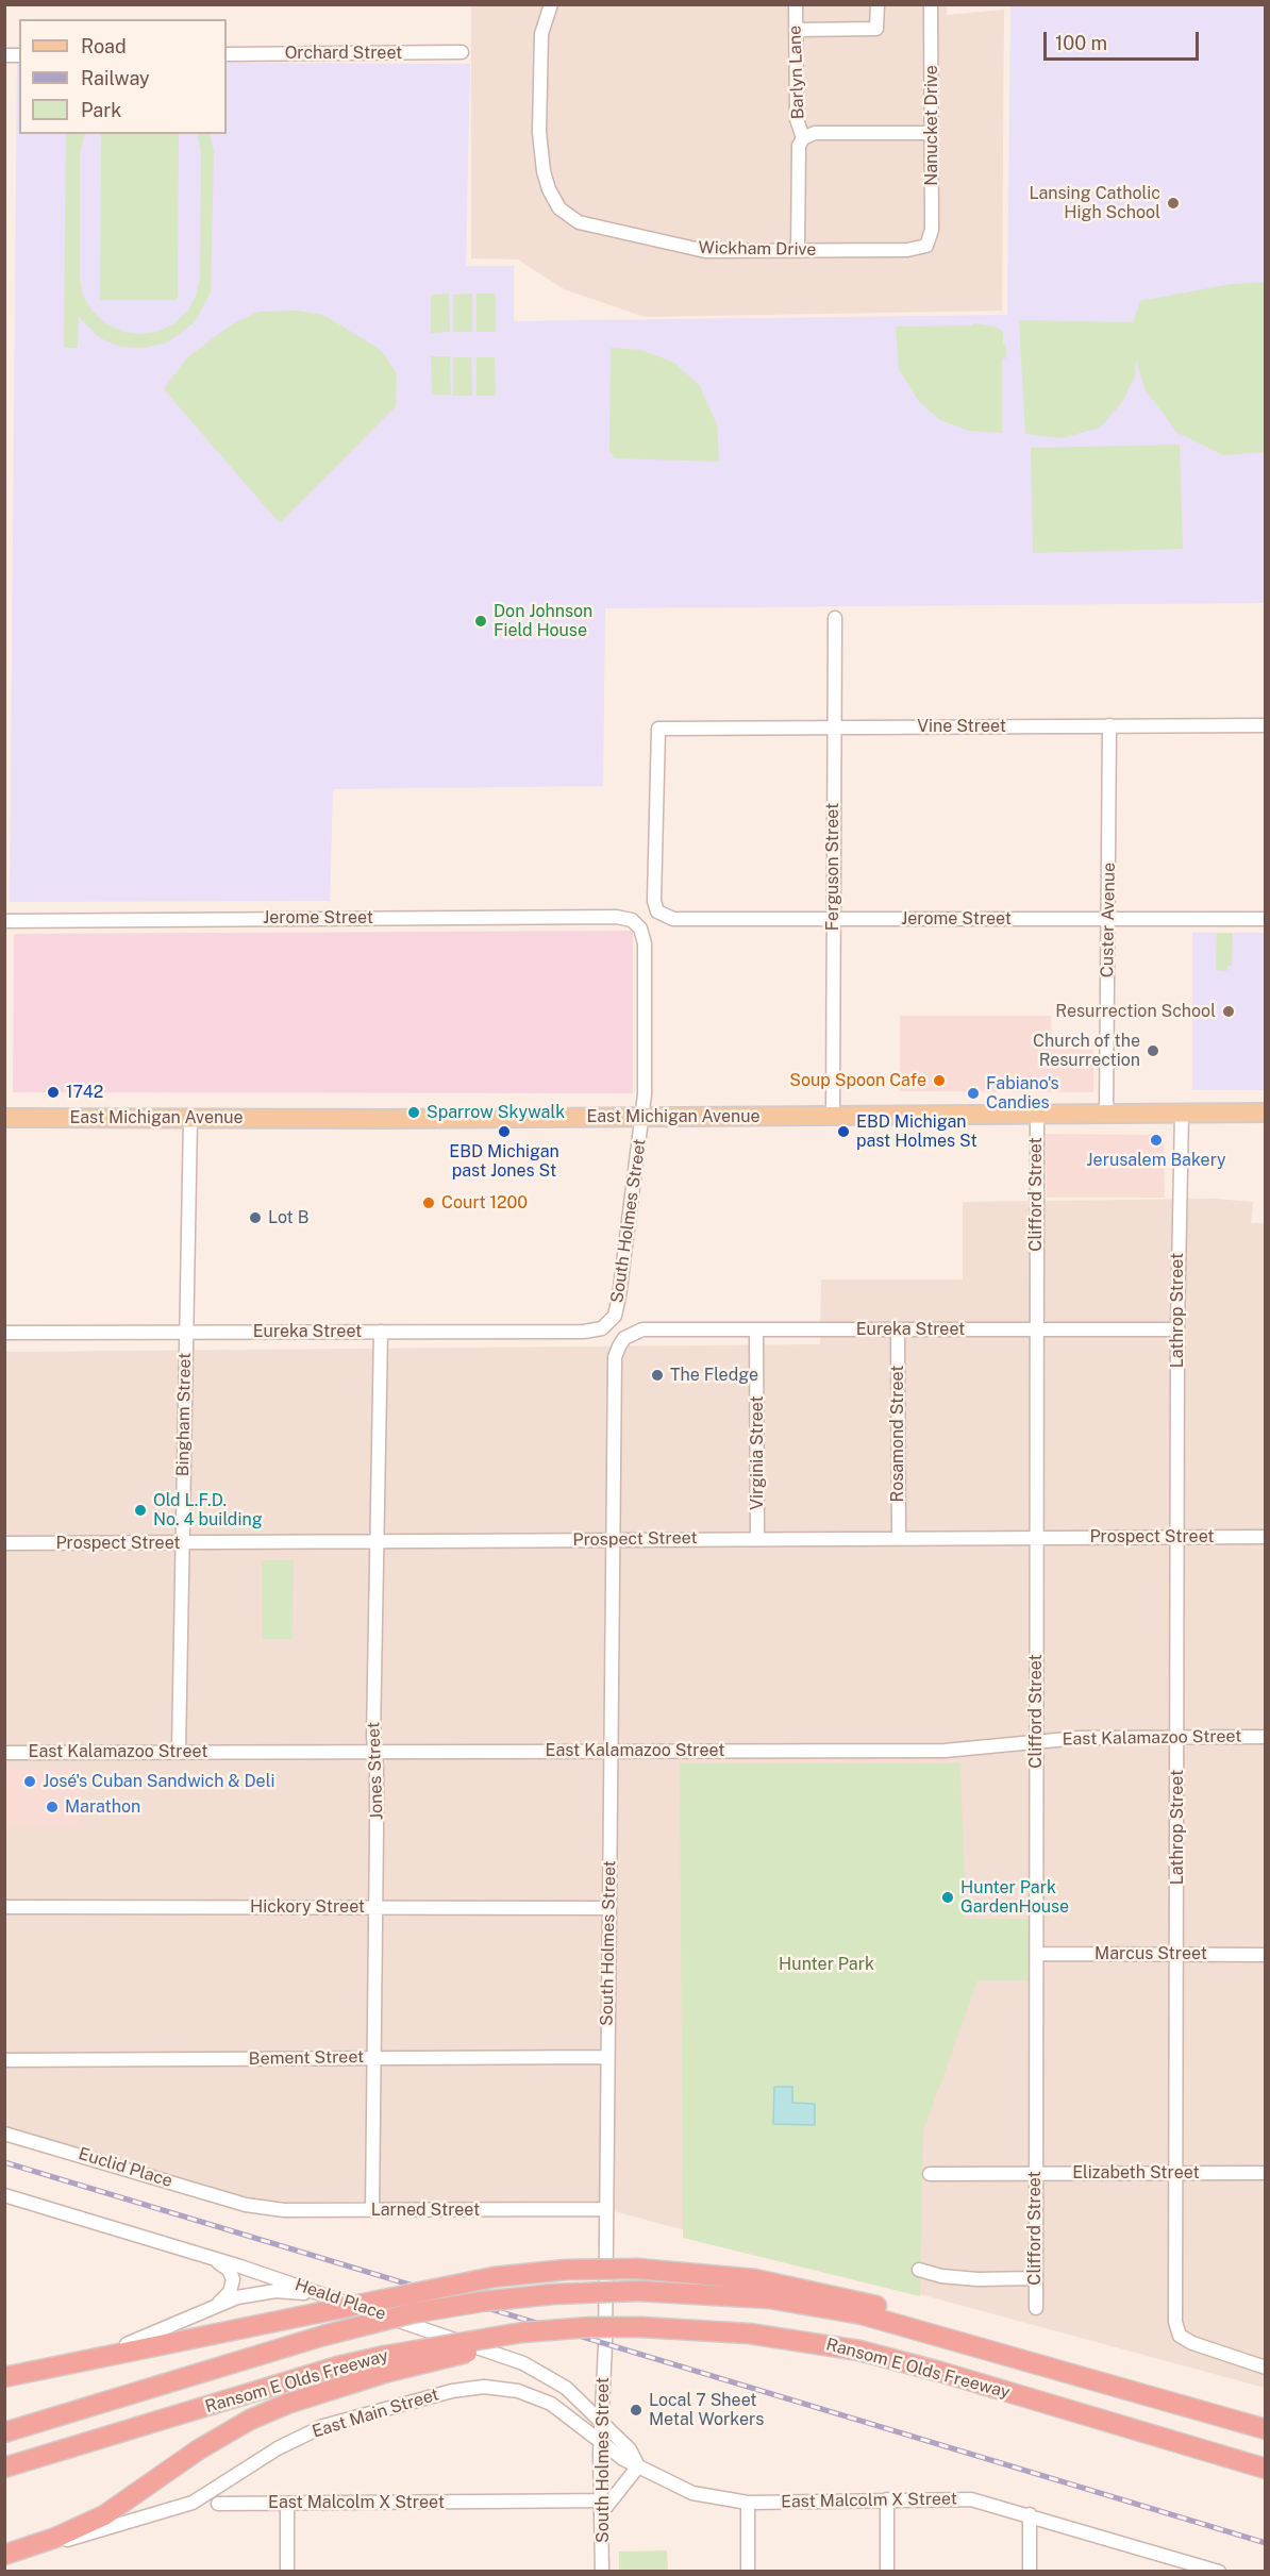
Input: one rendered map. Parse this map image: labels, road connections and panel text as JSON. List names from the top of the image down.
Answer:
{
  "streets": {
    "highway": ["Ransom E Olds Freeway"],
    "main road": ["East Michigan Avenue"],
    "street": [
      "Orchard Street",
      "Barlyn Lane",
      "Nanucket Drive",
      "Wickham Drive",
      "Vine Street",
      "Ferguson Street",
      "Jerome Street",
      "Custer Avenue",
      "Clifford Street",
      "South Holmes Street",
      "Lathrop Street",
      "Eureka Street",
      "Bingham Street",
      "Rosamond Street",
      "Virginia Street",
      "Prospect Street",
      "East Kalamazoo Street",
      "Jones Street",
      "Hickory Street",
      "Marcus Street",
      "Bement Street",
      "Euclid Place",
      "Elizabeth Street",
      "Larned Street",
      "Heald Place",
      "East Main Street",
      "East Malcolm X Street"
    ]
  },
  "crossings": [
    ["Nanucket Drive", "Wickham Drive"],
    ["Vine Street", "Ferguson Street"],
    ["Vine Street", "Jerome Street"],
    ["Vine Street", "Custer Avenue"],
    ["Ferguson Street", "Jerome Street"],
    ["Ferguson Street", "East Michigan Avenue"],
    ["Jerome Street", "Custer Avenue"],
    ["Jerome Street", "South Holmes Street"],
    ["Custer Avenue", "East Michigan Avenue"],
    ["East Michigan Avenue", "Clifford Street"],
    ["East Michigan Avenue", "South Holmes Street"],
    ["East Michigan Avenue", "Lathrop Street"],
    ["East Michigan Avenue", "Bingham Street"],
    ["Clifford Street", "Eureka Street"],
    ["Clifford Street", "Prospect Street"],
    ["Clifford Street", "East Kalamazoo Street"],
    ["Clifford Street", "Marcus Street"],
    ["Clifford Street", "Elizabeth Street"],
    ["South Holmes Street", "Eureka Street"],
    ["South Holmes Street", "Prospect Street"],
    ["South Holmes Street", "East Kalamazoo Street"],
    ["South Holmes Street", "Hickory Street"],
    ["South Holmes Street", "Bement Street"],
    ["South Holmes Street", "Larned Street"],
    ["South Holmes Street", "Heald Place"],
    ["South Holmes Street", "East Main Street"],
    ["South Holmes Street", "East Malcolm X Street"],
    ["Lathrop Street", "Eureka Street"],
    ["Lathrop Street", "Prospect Street"],
    ["Lathrop Street", "East Kalamazoo Street"],
    ["Lathrop Street", "Marcus Street"],
    ["Lathrop Street", "Elizabeth Street"],
    ["Eureka Street", "Bingham Street"],
    ["Eureka Street", "Rosamond Street"],
    ["Eureka Street", "Virginia Street"],
    ["Eureka Street", "Jones Street"],
    ["Bingham Street", "Prospect Street"],
    ["Bingham Street", "East Kalamazoo Street"],
    ["Rosamond Street", "Prospect Street"],
    ["Virginia Street", "Prospect Street"],
    ["Prospect Street", "Jones Street"],
    ["East Kalamazoo Street", "Jones Street"],
    ["Jones Street", "Hickory Street"],
    ["Jones Street", "Bement Street"],
    ["Jones Street", "Larned Street"],
    ["Euclid Place", "Larned Street"],
    ["Heald Place", "East Main Street"],
    ["Heald Place", "East Malcolm X Street"],
    ["East Main Street", "East Malcolm X Street"]
  ],
  "parks": ["Hunter Park"],
  "places": [
    "Lansing Catholic High School",
    "Don Johnson Field House",
    "Resurrection School",
    "Church of the Resurrection",
    "Soup Spoon Cafe",
    "1742",
    "Fabiano's Candies",
    "Sparrow Skywalk",
    "EBD Michigan past Jones St",
    "EBD Michigan past Holmes St",
    "Jerusalem Bakery",
    "Court 1200",
    "Lot B",
    "The Fledge",
    "Old L.F.D. No. 4 building",
    "José's Cuban Sandwich & Deli",
    "Marathon",
    "Hunter Park GardenHouse",
    "Local 7 Sheet Metal Workers"
  ],
  "legend": ["Road", "Railway", "Park"],
  "scale_bar": "100 m"
}
